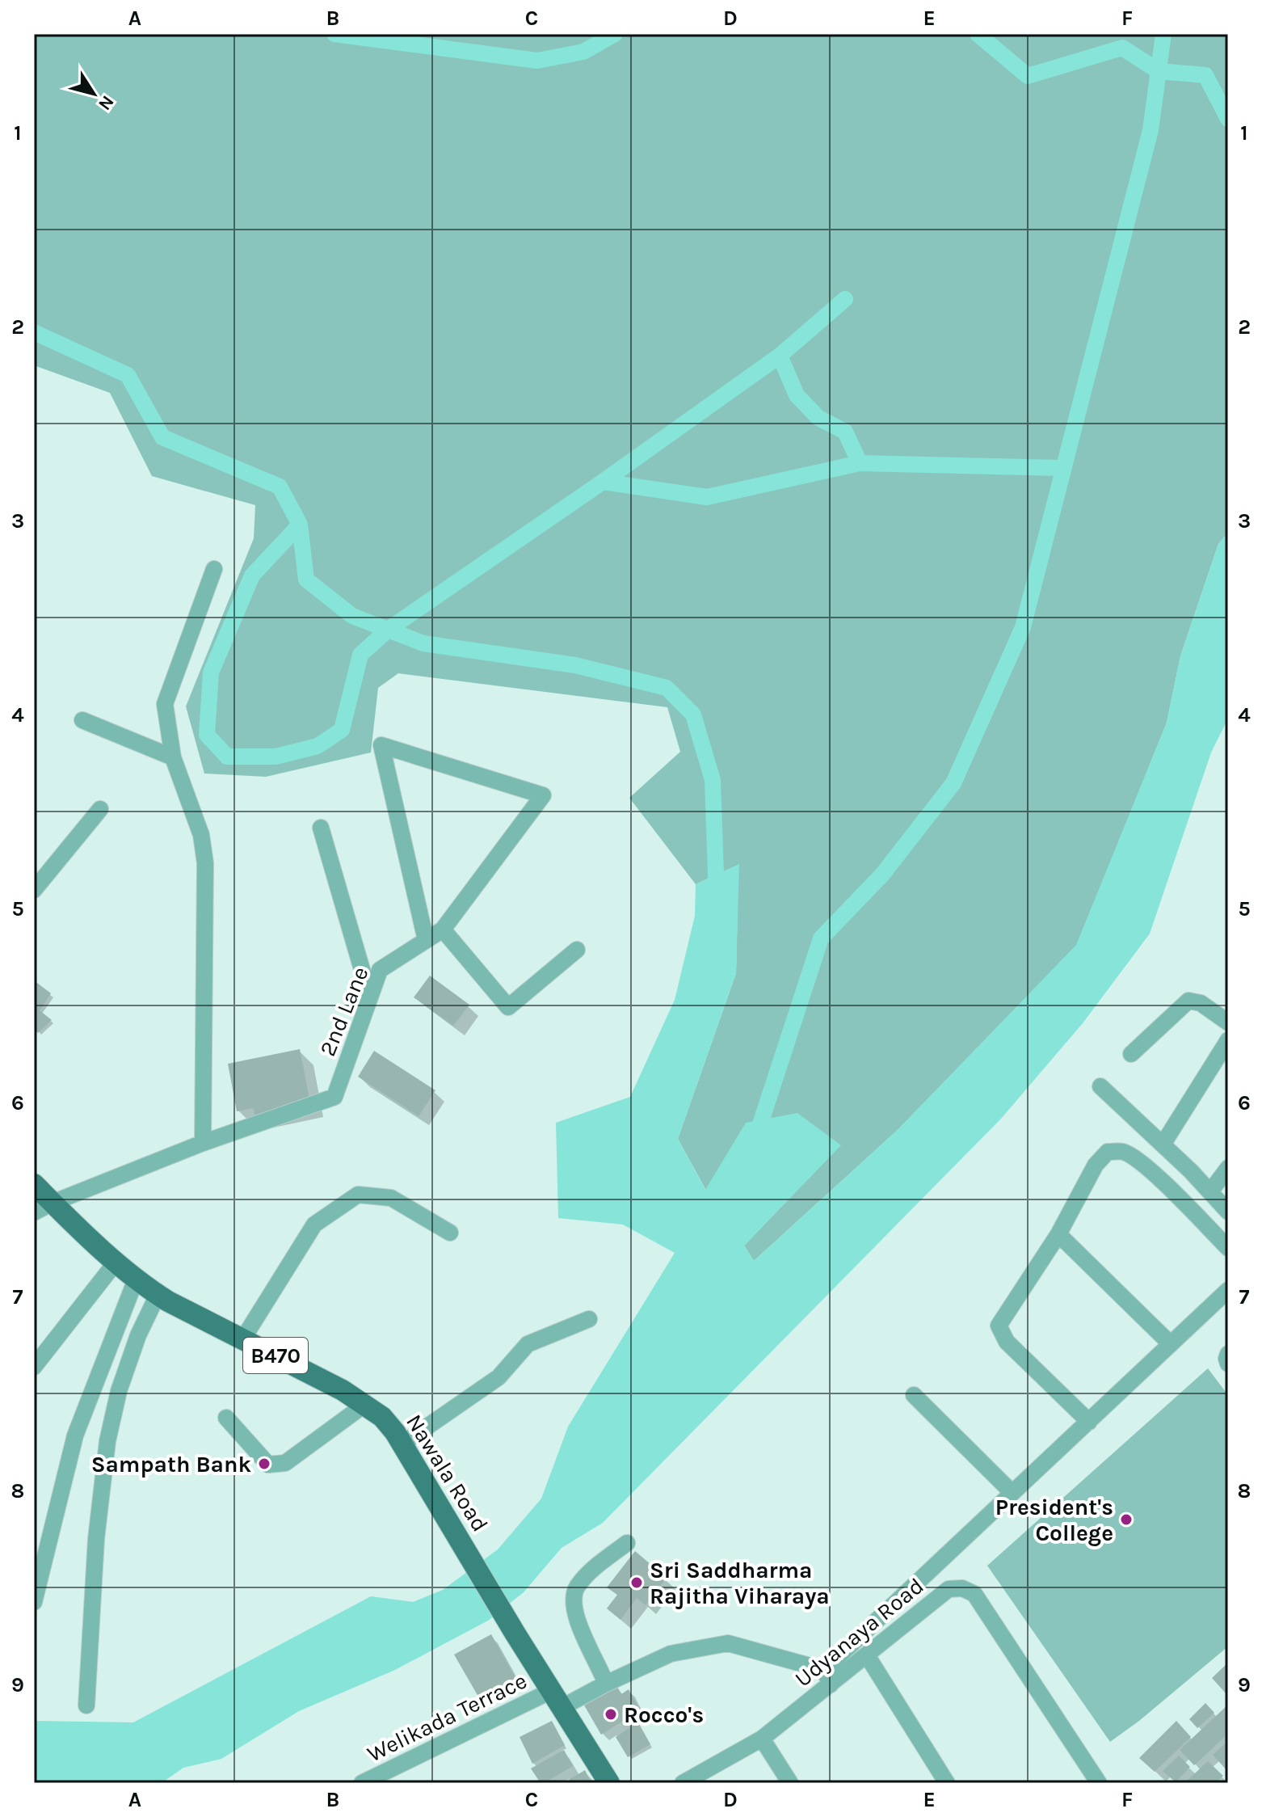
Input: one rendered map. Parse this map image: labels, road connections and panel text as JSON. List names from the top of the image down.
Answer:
{
  "streets": {
    "main road": ["B470", "Nawala Road"],
    "street": ["2nd Lane", "Udyanaya Road", "Welikada Terrace"]
  },
  "crossings": [
    ["2nd Lane", "Nawala Road"],
    ["Nawala Road", "Welikada Terrace"],
    ["Udyanaya Road", "Welikada Terrace"]
  ],
  "places": [
    "Sampath Bank",
    "President's College",
    "Sri Saddharma Rajitha Viharaya",
    "Rocco's"
  ],
  "north": "bottom right",
  "grid": {
    "columns": [
      "A",
      "B",
      "C",
      "D",
      "E",
      "F"
    ],
    "rows": [
      "1",
      "2",
      "3",
      "4",
      "5",
      "6",
      "7",
      "8",
      "9"
    ]
  }
}
